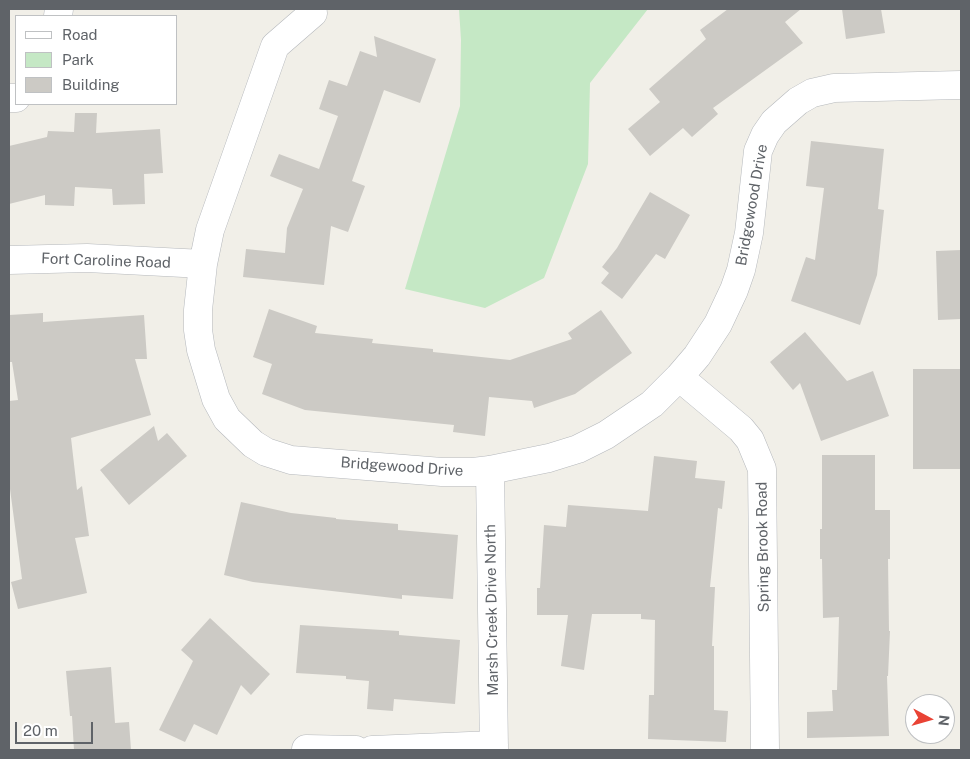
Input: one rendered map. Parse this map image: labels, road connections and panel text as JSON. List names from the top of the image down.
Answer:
{
  "streets": {
    "street": [
      "Bridgewood Drive",
      "Fort Caroline Road",
      "Spring Brook Road",
      "Marsh Creek Drive North"
    ]
  },
  "crossings": [
    ["Bridgewood Drive", "Fort Caroline Road"],
    ["Bridgewood Drive", "Spring Brook Road"],
    ["Bridgewood Drive", "Marsh Creek Drive North"]
  ],
  "legend": ["Road", "Park", "Building"],
  "scale_bar": "20 m",
  "north": "right"
}
